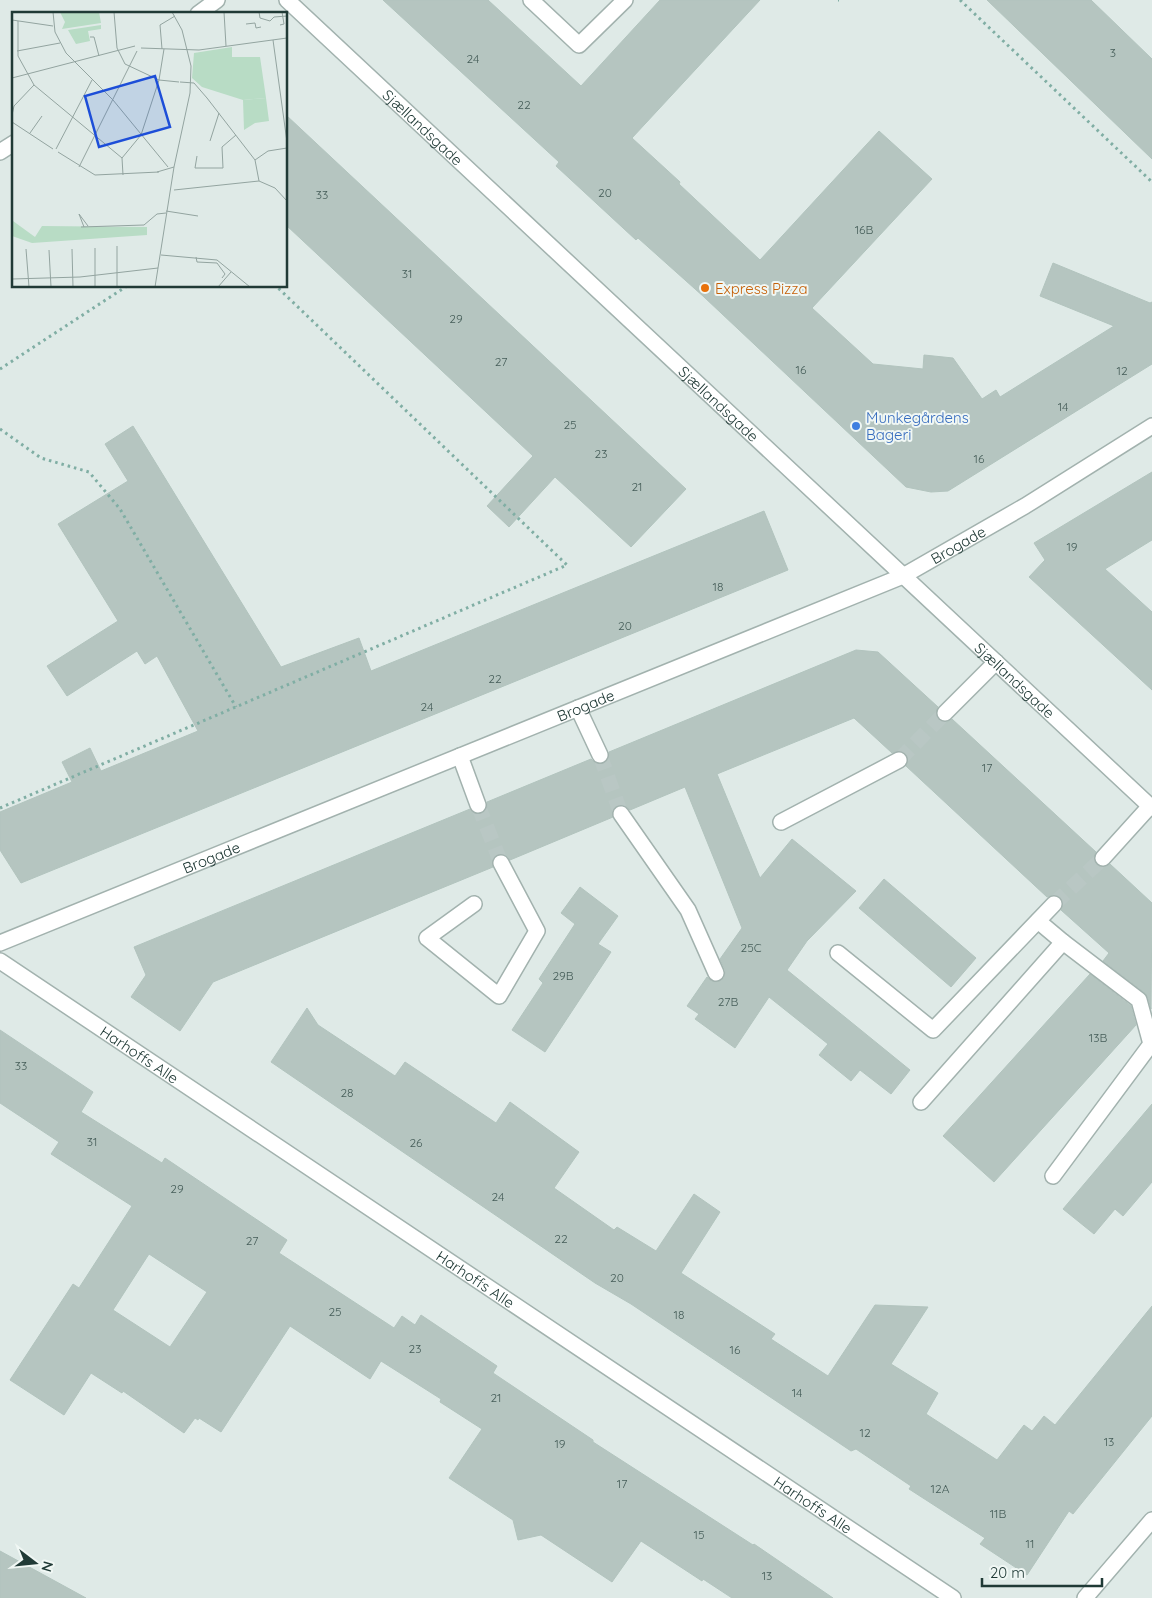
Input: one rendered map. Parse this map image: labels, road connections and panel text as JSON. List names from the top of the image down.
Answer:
{
  "streets": {
    "street": ["Sjællandsgade", "Brogade", "Harhoffs Alle"]
  },
  "crossings": [
    ["Sjællandsgade", "Brogade"]
  ],
  "places": ["Express Pizza", "Munkegårdens Bageri"],
  "house_numbers": [
    "3",
    "24",
    "22",
    "20",
    "33",
    "16B",
    "31",
    "29",
    "27",
    "16",
    "12",
    "14",
    "25",
    "23",
    "16",
    "21",
    "19",
    "18",
    "20",
    "22",
    "24",
    "17",
    "25C",
    "29B",
    "27B",
    "13B",
    "33",
    "28",
    "31",
    "26",
    "29",
    "24",
    "22",
    "27",
    "20",
    "25",
    "18",
    "23",
    "16",
    "14",
    "21",
    "12",
    "13",
    "19",
    "17",
    "12A",
    "11B",
    "15",
    "11",
    "13"
  ],
  "scale_bar": "20 m",
  "north": "right"
}
